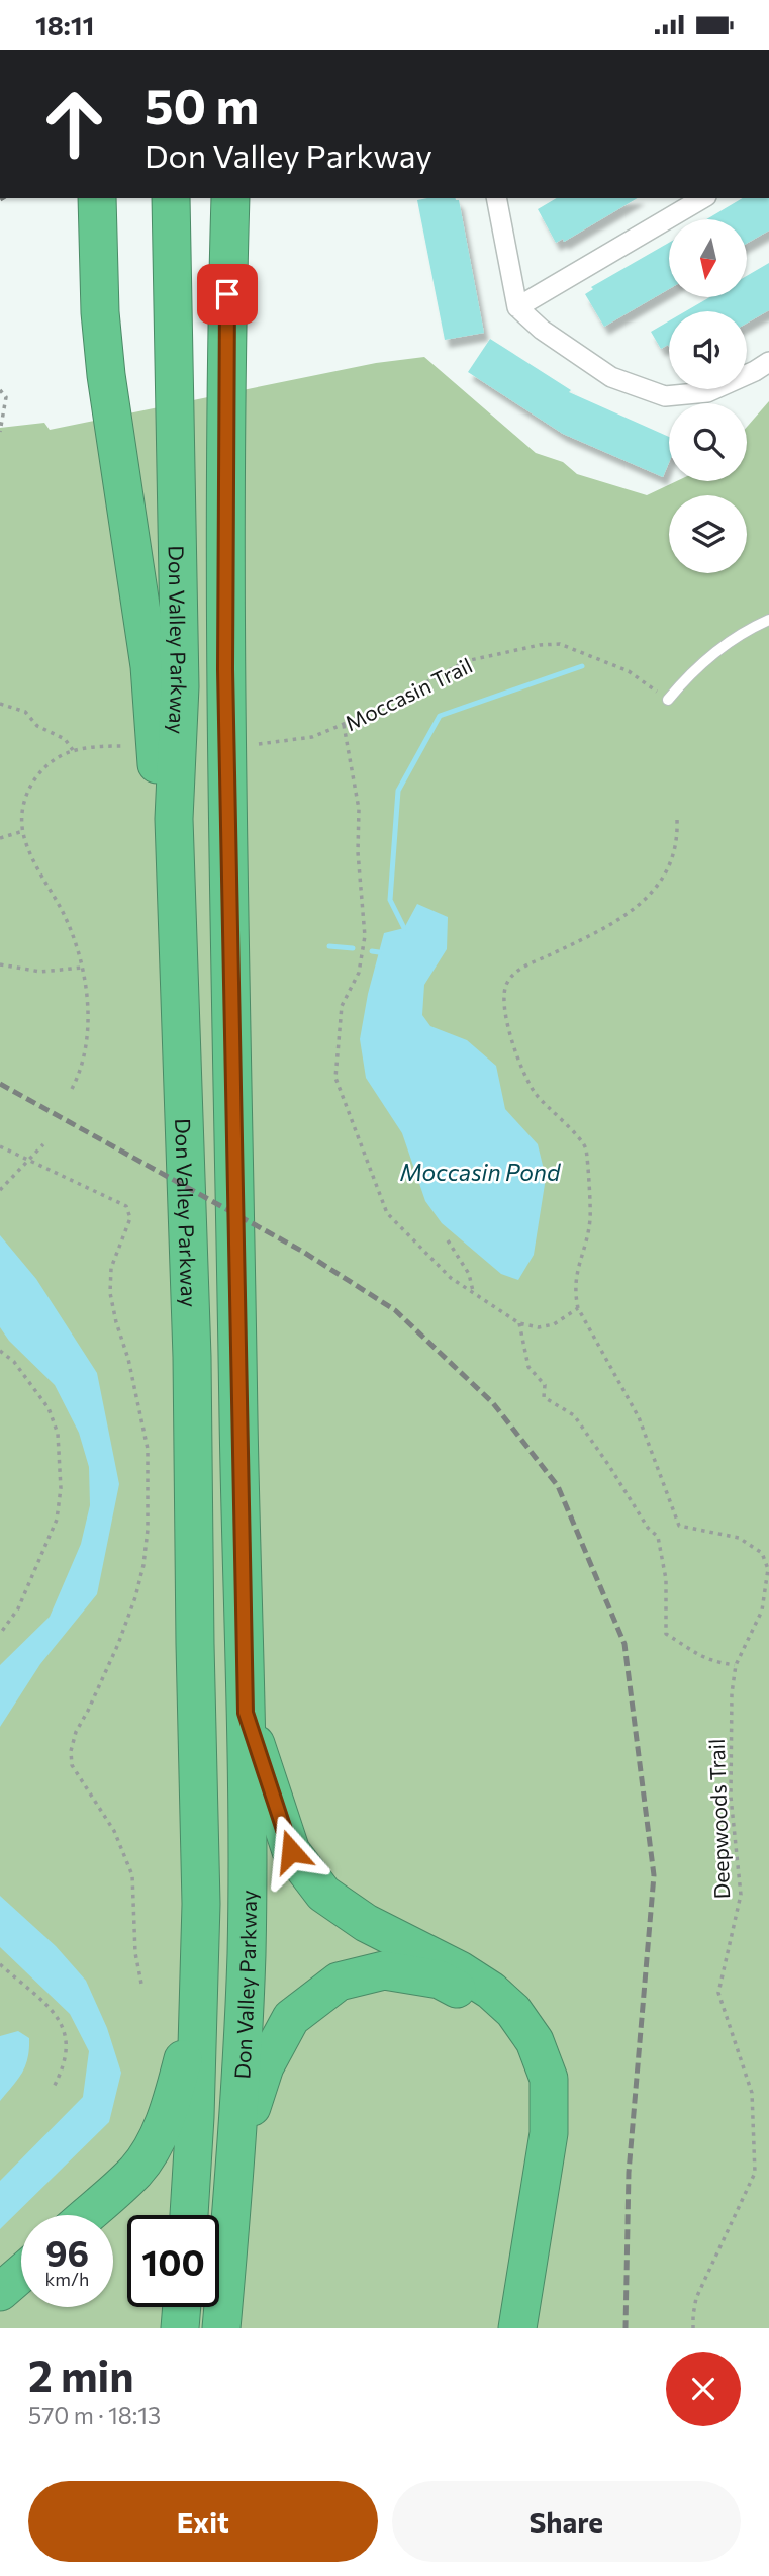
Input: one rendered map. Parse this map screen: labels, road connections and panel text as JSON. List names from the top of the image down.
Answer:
{
  "streets": {
    "highway": ["Don Valley Parkway"],
    "path": ["Moccasin Trail", "Deepwoods Trail"]
  },
  "water": ["Moccasin Pond"],
  "north": "bottom",
  "page": {
    "status": "18:11",
    "turn": ["50 m", "Don Valley Parkway"],
    "speed": "96 km/h",
    "limit": "100",
    "heading": ["2 min", "570 m · 18:13"],
    "buttons": ["Exit", "Share"]
  }
}
